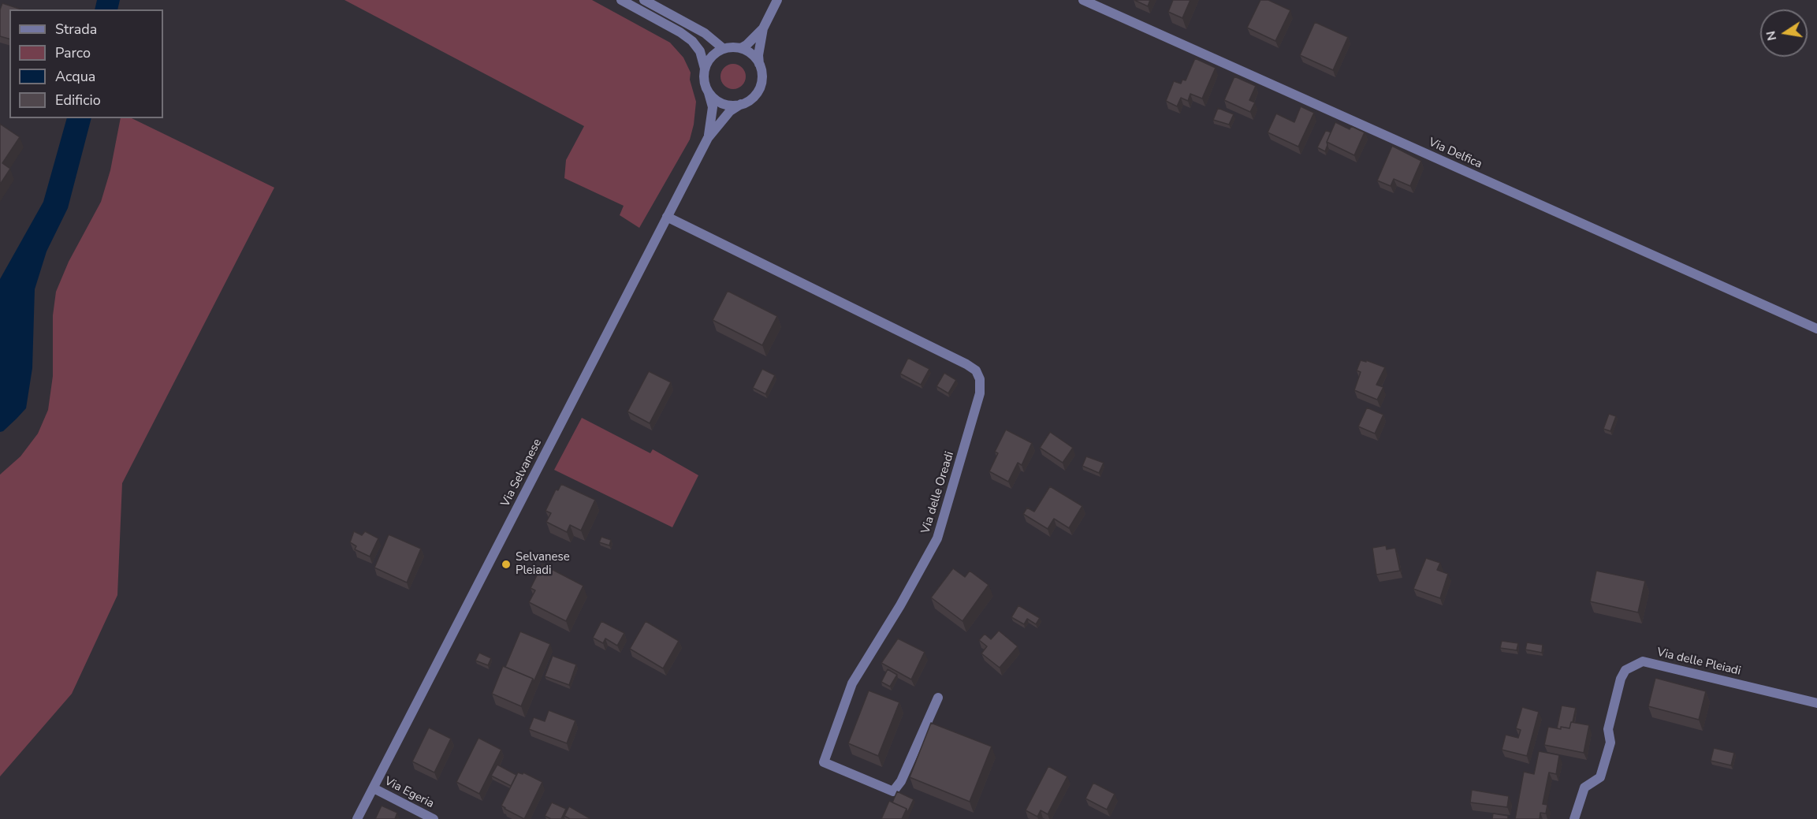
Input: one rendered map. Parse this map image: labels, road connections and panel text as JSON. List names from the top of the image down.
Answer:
{
  "streets": {
    "street": [
      "Via Delfica",
      "Via Selvanese",
      "Via delle Oreadi",
      "Via delle Pleiadi",
      "Via Egeria"
    ]
  },
  "crossings": [
    ["Via Selvanese", "Via delle Oreadi"],
    ["Via Selvanese", "Via Egeria"]
  ],
  "places": ["Selvanese Pleiadi"],
  "legend": [
    "Strada",
    "Parco",
    "Acqua",
    "Edificio"
  ],
  "north": "left"
}
